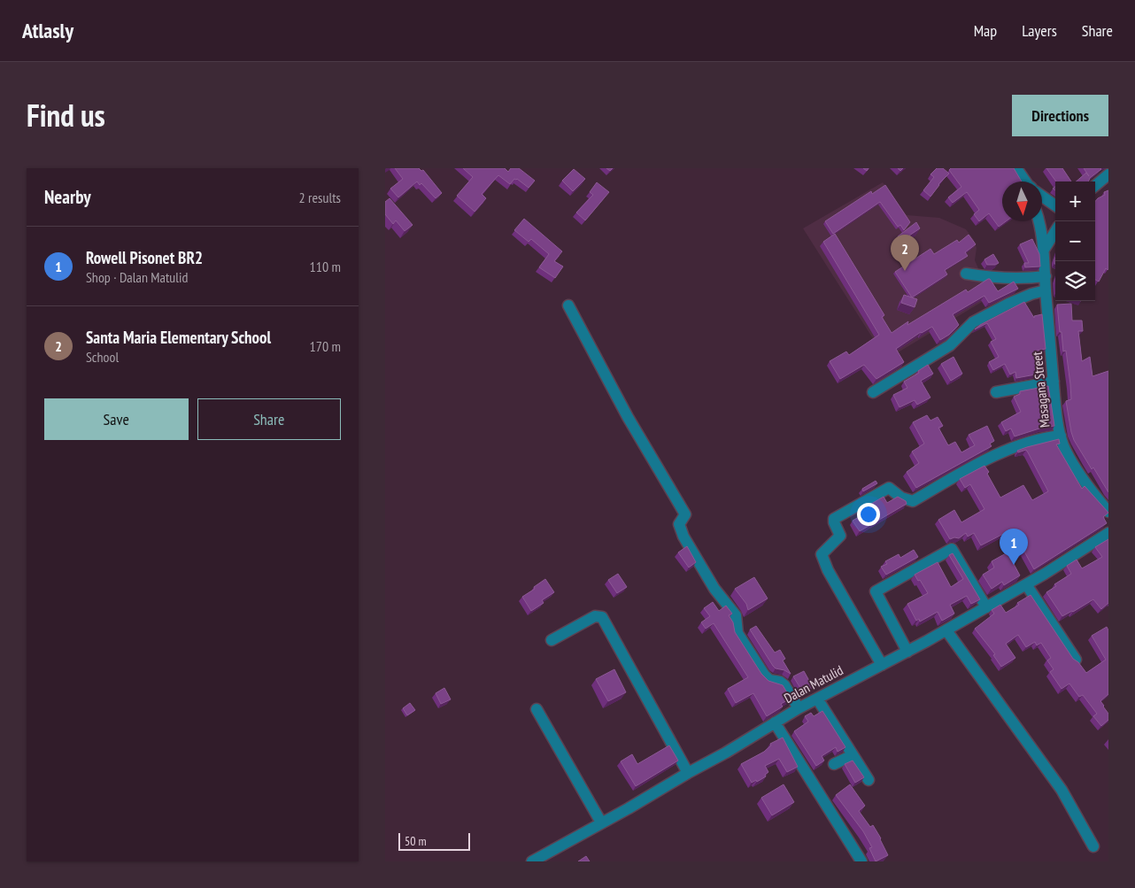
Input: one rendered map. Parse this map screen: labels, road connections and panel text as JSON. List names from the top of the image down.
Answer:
{
  "streets": {
    "street": ["Masagana Street", "Dalan Matulid"]
  },
  "scale_bar": "50 m",
  "north": "bottom",
  "page": {
    "header": "Atlasly",
    "nav": ["Map", "Layers", "Share"],
    "title": "Find us",
    "buttons": [
      "Directions",
      ["Save", "Share"]
    ],
    "heading": ["Nearby", "2 results"],
    "map_buttons": ["+", "−"],
    "list": [
      {
        "mark": "1",
        "name": "Rowell Pisonet BR2",
        "note": "Shop · Dalan Matulid",
        "value": "110 m"
      },
      {
        "mark": "2",
        "name": "Santa Maria Elementary School",
        "note": "School",
        "value": "170 m"
      }
    ],
    "pins": ["2", "1"],
    "scale": "50 m"
  }
}
